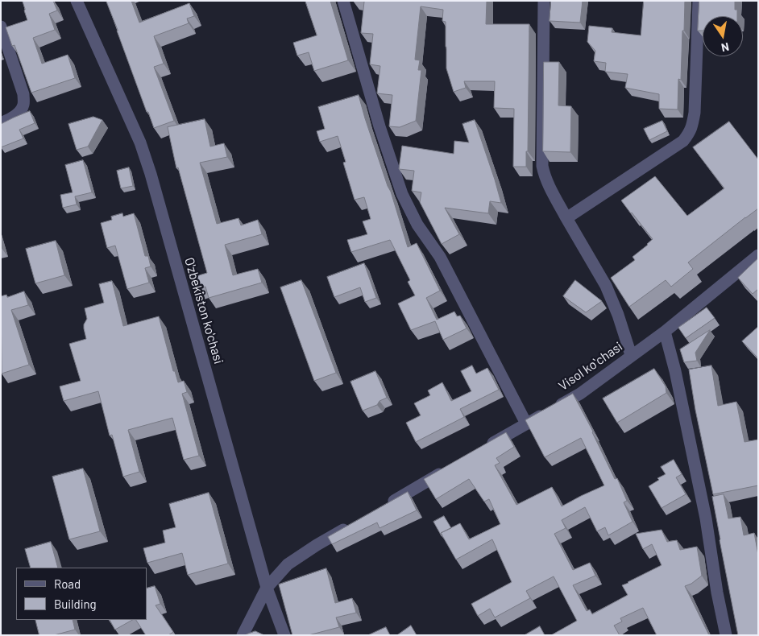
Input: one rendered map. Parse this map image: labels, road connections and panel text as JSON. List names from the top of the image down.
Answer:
{
  "streets": {
    "street": ["O'zbekiston ko'chasi", "Visol koʻchasi"]
  },
  "legend": ["Road", "Building"],
  "north": "bottom"
}
